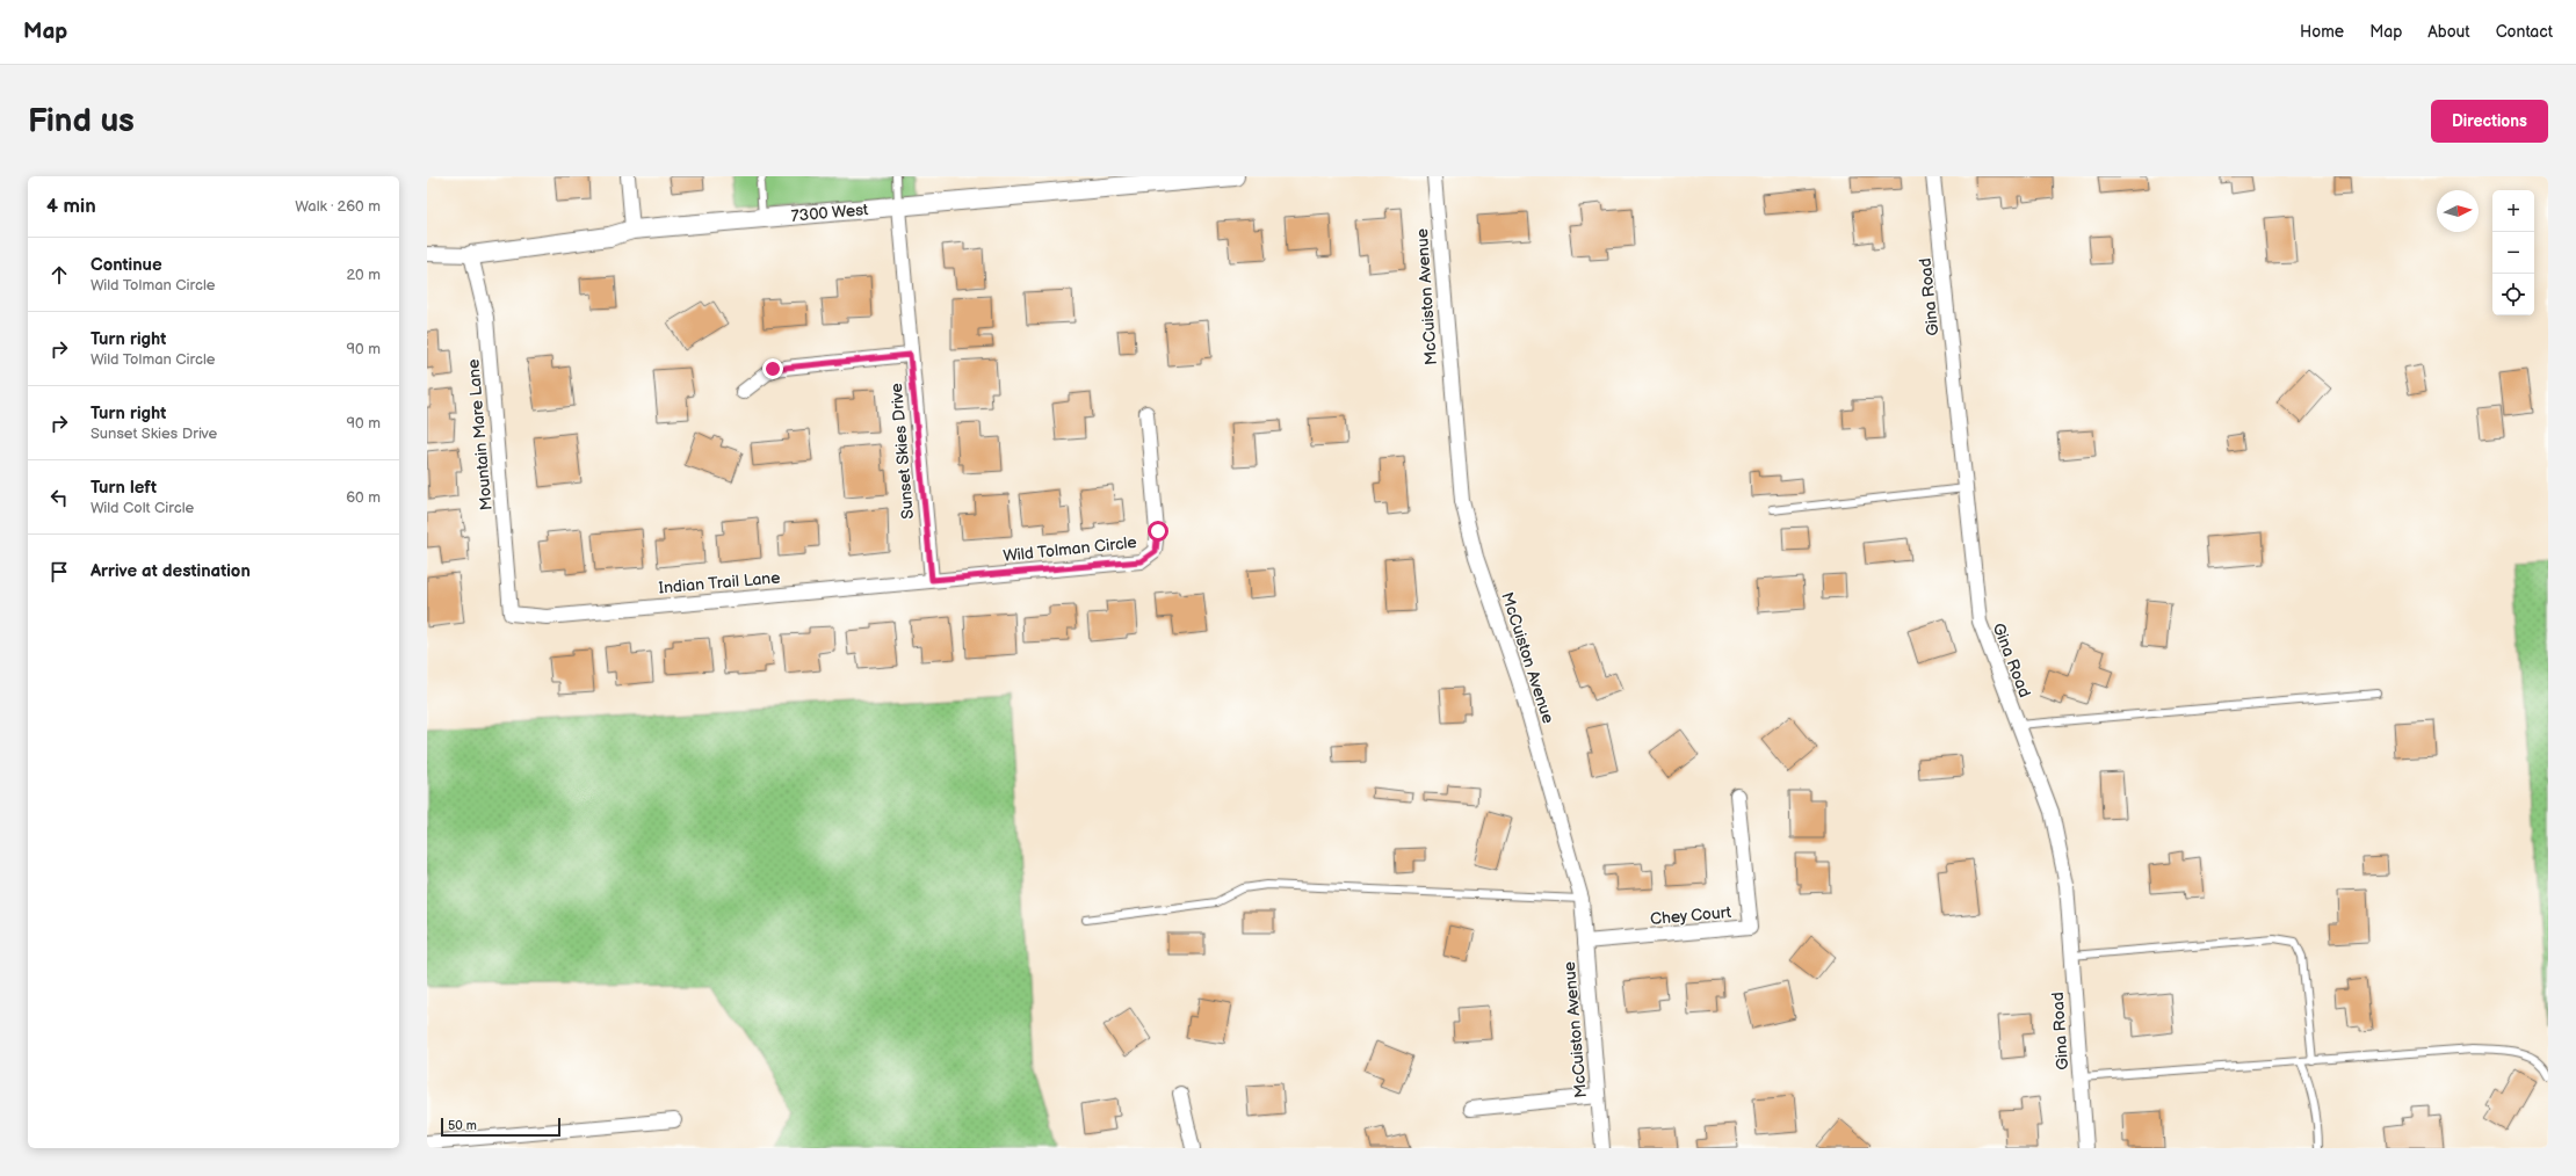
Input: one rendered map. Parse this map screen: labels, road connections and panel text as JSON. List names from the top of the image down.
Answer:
{
  "streets": {
    "street": [
      "7300 West",
      "McCuiston Avenue",
      "Gina Road",
      "Mountain Mare Lane",
      "Sunset Skies Drive",
      "Wild Tolman Circle",
      "Indian Trail Lane",
      "Chey Court"
    ]
  },
  "crossings": [
    ["7300 West", "Mountain Mare Lane"],
    ["7300 West", "Sunset Skies Drive"],
    ["McCuiston Avenue", "Chey Court"],
    ["Mountain Mare Lane", "Indian Trail Lane"],
    ["Sunset Skies Drive", "Wild Tolman Circle"],
    ["Sunset Skies Drive", "Indian Trail Lane"],
    ["Wild Tolman Circle", "Indian Trail Lane"]
  ],
  "scale_bar": "50 m",
  "north": "right",
  "page": {
    "header": "Map",
    "nav": [
      "Home",
      "Map",
      "About",
      "Contact"
    ],
    "buttons": "Directions",
    "title": "Find us",
    "heading": ["4 min", "Walk · 260 m"],
    "map_buttons": ["+", "−"],
    "list": [
      ["Continue", "Wild Tolman Circle", "20 m"],
      ["Turn right", "Wild Tolman Circle", "90 m"],
      ["Turn right", "Sunset Skies Drive", "90 m"],
      ["Turn left", "Wild Colt Circle", "60 m"],
      "Arrive at destination"
    ],
    "scale": "50 m"
  }
}
